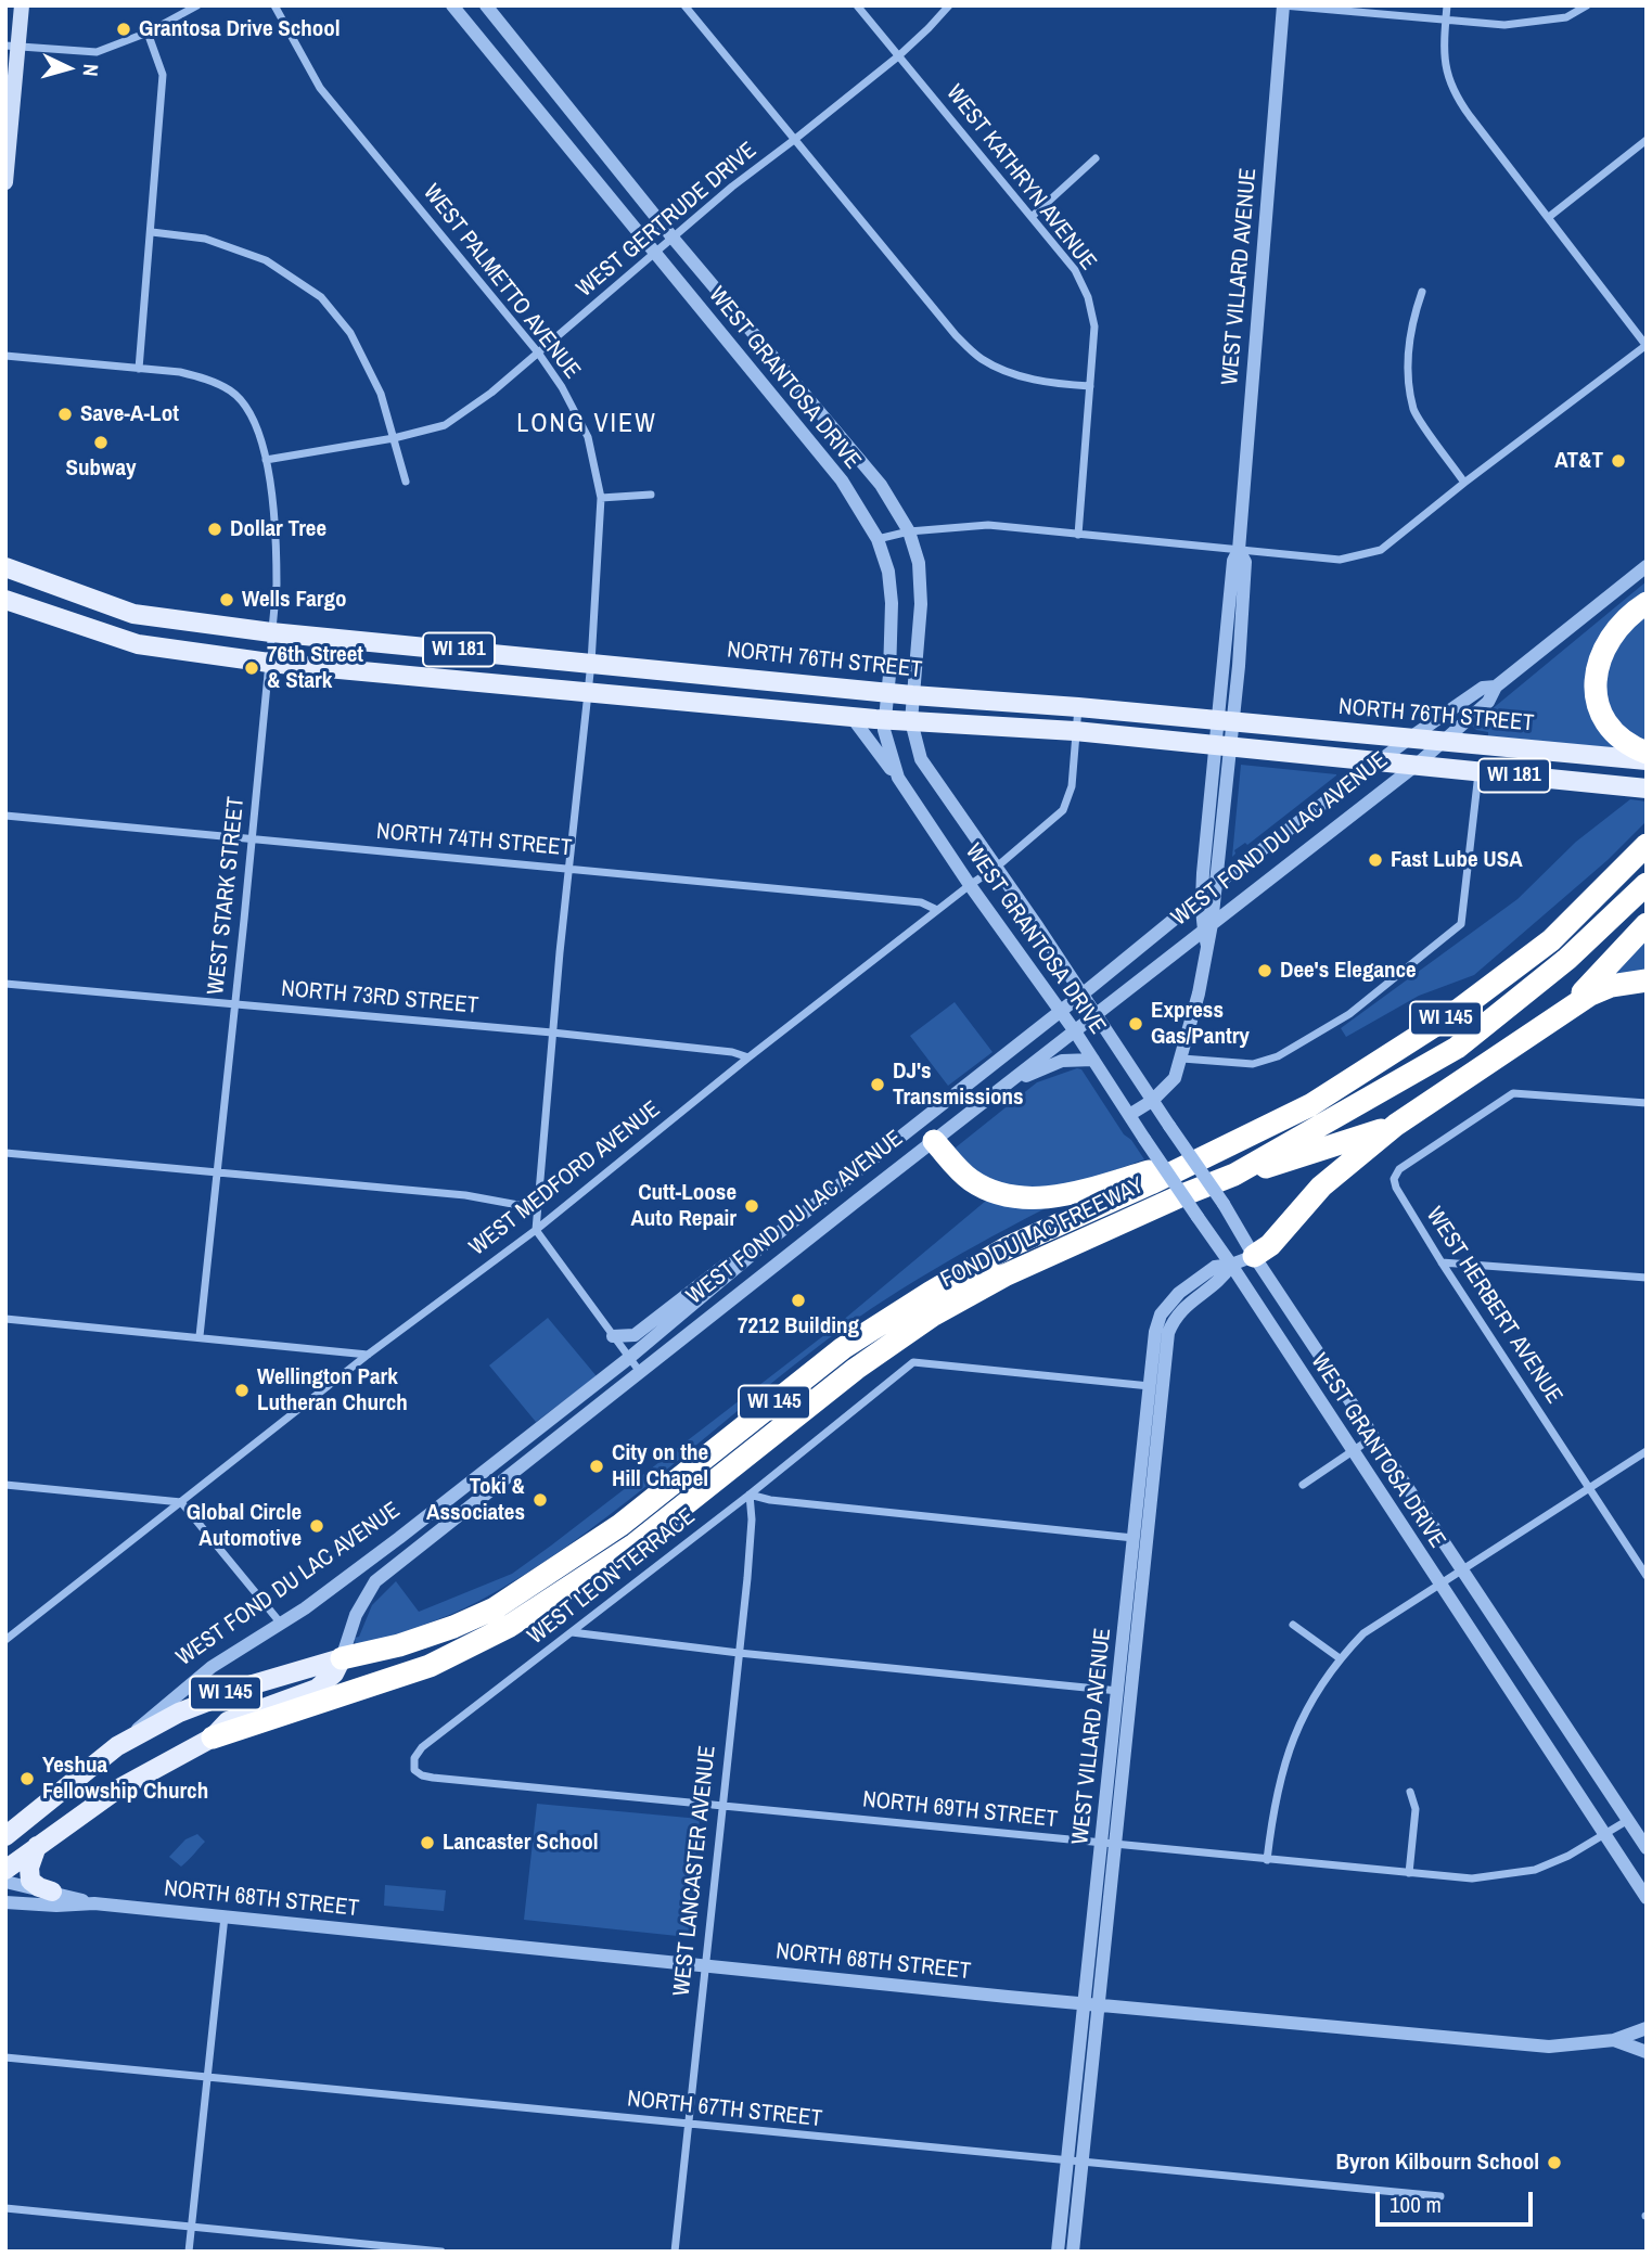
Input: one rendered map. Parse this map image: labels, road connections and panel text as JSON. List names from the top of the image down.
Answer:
{
  "streets": {
    "highway": ["WI 145", "FOND DU LAC FREEWAY"],
    "main road": ["WI 181", "NORTH 76TH STREET", "WEST FOND DU LAC AVENUE"],
    "street": [
      "WEST KATHRYN AVENUE",
      "WEST GERTRUDE DRIVE",
      "WEST VILLARD AVENUE",
      "WEST PALMETTO AVENUE",
      "WEST GRANTOSA DRIVE",
      "NORTH 74TH STREET",
      "WEST STARK STREET",
      "NORTH 73RD STREET",
      "WEST MEDFORD AVENUE",
      "WEST HERBERT AVENUE",
      "WEST LEON TERRACE",
      "NORTH 69TH STREET",
      "WEST LANCASTER AVENUE",
      "NORTH 68TH STREET",
      "NORTH 67TH STREET"
    ]
  },
  "crossings": [
    ["WEST KATHRYN AVENUE", "WEST GERTRUDE DRIVE"],
    ["WEST GERTRUDE DRIVE", "WEST PALMETTO AVENUE"],
    ["WEST GERTRUDE DRIVE", "WEST GRANTOSA DRIVE"],
    ["WEST GERTRUDE DRIVE", "WEST STARK STREET"],
    ["WEST VILLARD AVENUE", "WEST GRANTOSA DRIVE"],
    ["WEST VILLARD AVENUE", "WI 181"],
    ["WEST VILLARD AVENUE", "NORTH 76TH STREET"],
    ["WEST VILLARD AVENUE", "WEST FOND DU LAC AVENUE"],
    ["WEST VILLARD AVENUE", "WEST LEON TERRACE"],
    ["WEST VILLARD AVENUE", "NORTH 69TH STREET"],
    ["WEST VILLARD AVENUE", "NORTH 68TH STREET"],
    ["WEST VILLARD AVENUE", "NORTH 67TH STREET"],
    ["WEST PALMETTO AVENUE", "WI 181"],
    ["WEST PALMETTO AVENUE", "NORTH 76TH STREET"],
    ["WEST PALMETTO AVENUE", "NORTH 74TH STREET"],
    ["WEST PALMETTO AVENUE", "NORTH 73RD STREET"],
    ["WEST PALMETTO AVENUE", "WEST MEDFORD AVENUE"],
    ["WEST GRANTOSA DRIVE", "WI 181"],
    ["WEST GRANTOSA DRIVE", "NORTH 76TH STREET"],
    ["WEST GRANTOSA DRIVE", "WEST FOND DU LAC AVENUE"],
    ["WEST GRANTOSA DRIVE", "WEST MEDFORD AVENUE"],
    ["WEST GRANTOSA DRIVE", "NORTH 69TH STREET"],
    ["WI 181", "WEST FOND DU LAC AVENUE"],
    ["WI 181", "WEST STARK STREET"],
    ["WI 181", "WEST MEDFORD AVENUE"],
    ["NORTH 76TH STREET", "WEST FOND DU LAC AVENUE"],
    ["NORTH 76TH STREET", "WEST STARK STREET"],
    ["NORTH 76TH STREET", "WEST MEDFORD AVENUE"],
    ["WEST FOND DU LAC AVENUE", "FOND DU LAC FREEWAY"],
    ["NORTH 74TH STREET", "WEST STARK STREET"],
    ["NORTH 74TH STREET", "WEST MEDFORD AVENUE"],
    ["WEST STARK STREET", "NORTH 73RD STREET"],
    ["NORTH 73RD STREET", "WEST MEDFORD AVENUE"],
    ["WI 145", "FOND DU LAC FREEWAY"],
    ["WEST LEON TERRACE", "NORTH 69TH STREET"],
    ["WEST LEON TERRACE", "WEST LANCASTER AVENUE"],
    ["NORTH 69TH STREET", "WEST LANCASTER AVENUE"],
    ["WEST LANCASTER AVENUE", "NORTH 68TH STREET"],
    ["WEST LANCASTER AVENUE", "NORTH 67TH STREET"]
  ],
  "districts": ["LONG VIEW"],
  "places": [
    "Grantosa Drive School",
    "Save-A-Lot",
    "Subway",
    "AT&T",
    "Dollar Tree",
    "Wells Fargo",
    "76th Street & Stark",
    "Fast Lube USA",
    "Dee's Elegance",
    "Express Gas/Pantry",
    "DJ's Transmissions",
    "Cutt-Loose Auto Repair",
    "7212 Building",
    "Wellington Park Lutheran Church",
    "City on the Hill Chapel",
    "Toki & Associates",
    "Global Circle Automotive",
    "Yeshua Fellowship Church",
    "Lancaster School",
    "Byron Kilbourn School"
  ],
  "scale_bar": "100 m",
  "north": "right"
}
